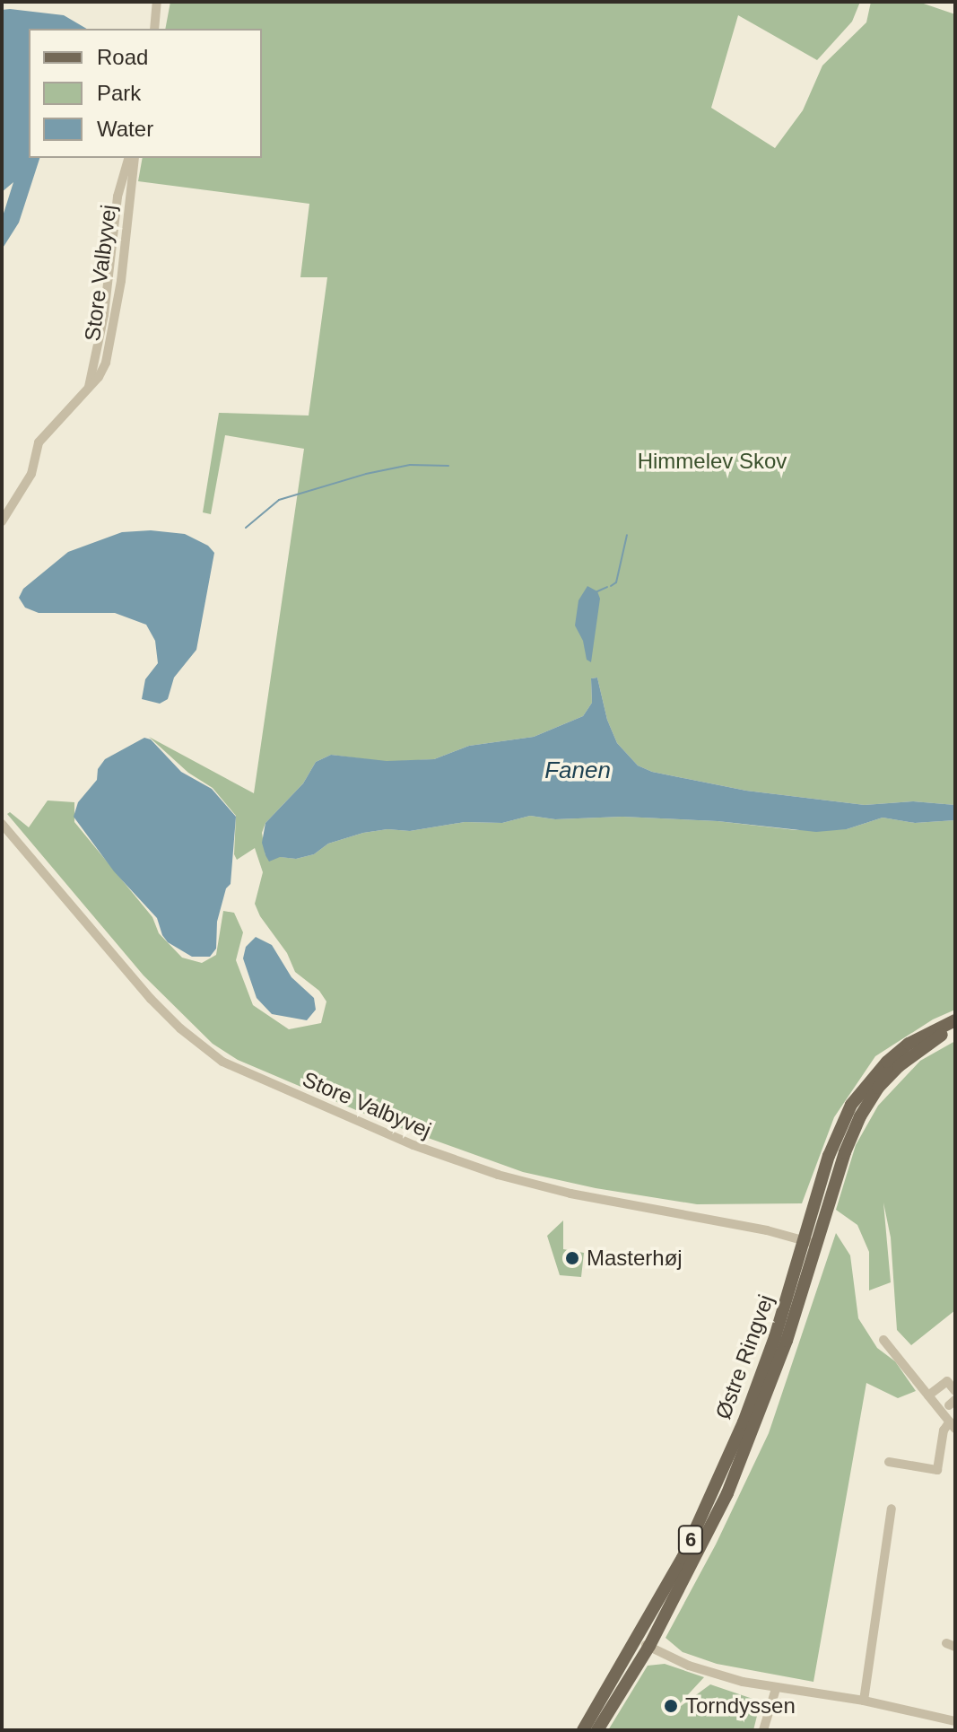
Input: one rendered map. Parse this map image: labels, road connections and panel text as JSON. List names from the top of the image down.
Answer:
{
  "streets": {
    "main road": ["Østre Ringvej", "6"],
    "street": ["Store Valbyvej"]
  },
  "crossings": [
    ["Store Valbyvej", "Østre Ringvej"]
  ],
  "water": ["Fanen"],
  "parks": ["Himmelev Skov"],
  "places": ["Masterhøj", "Torndyssen"],
  "legend": ["Road", "Park", "Water"]
}
